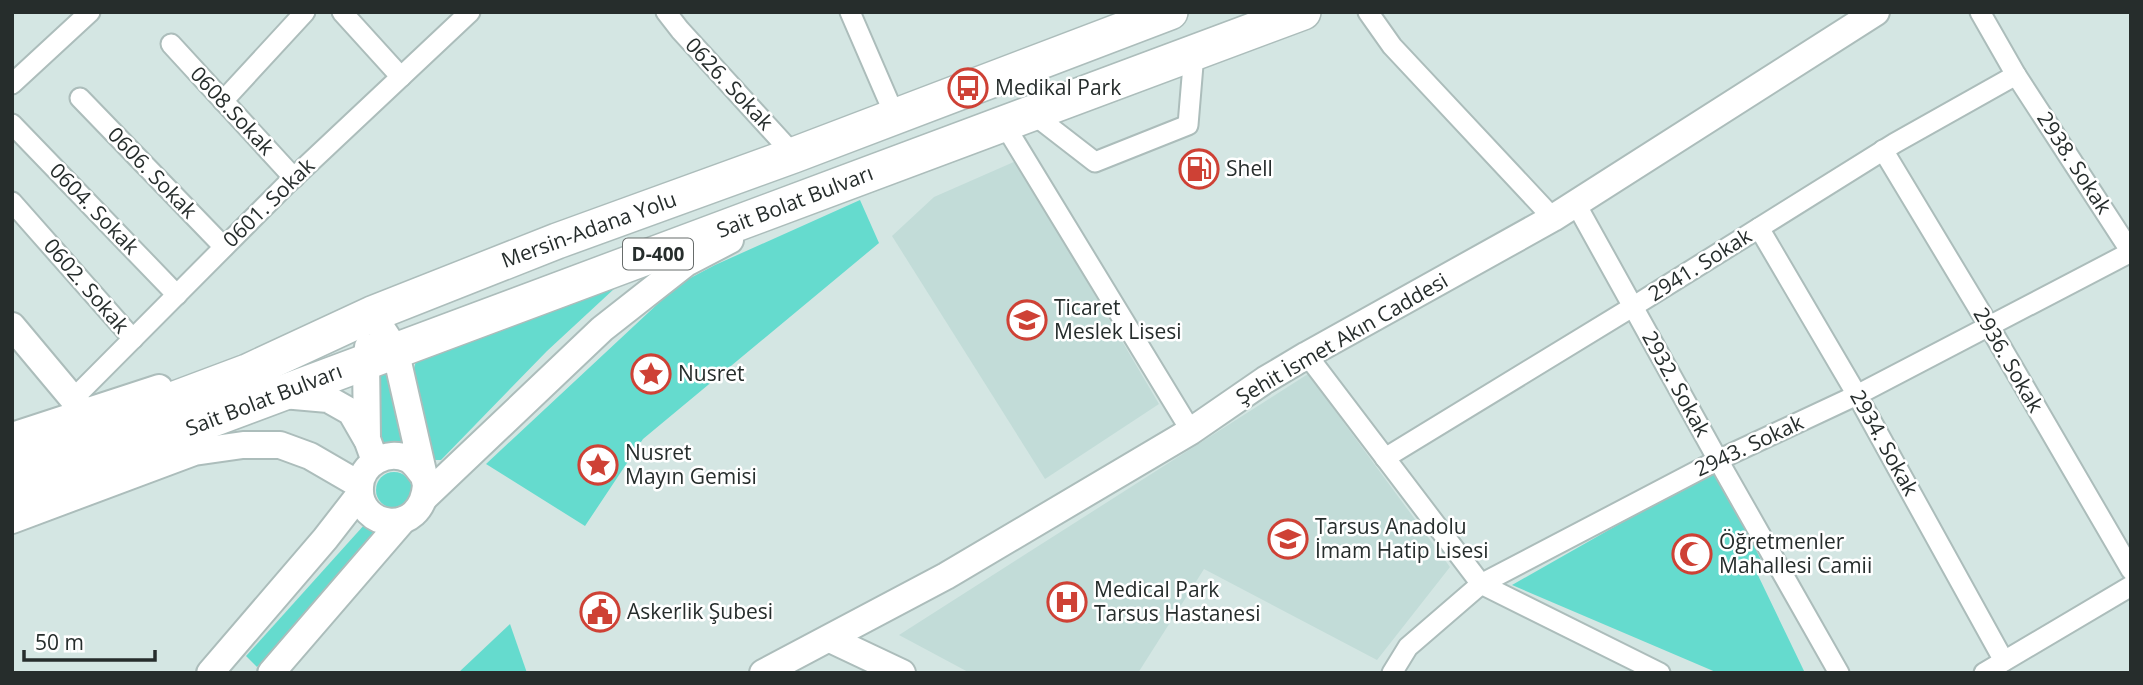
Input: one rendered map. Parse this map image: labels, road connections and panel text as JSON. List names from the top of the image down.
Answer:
{
  "streets": {
    "highway": ["Sait Bolat Bulvarı", "Mersin-Adana Yolu", "D-400"],
    "street": [
      "0626. Sokak",
      "0608.Sokak",
      "2938. Sokak",
      "0606. Sokak",
      "0601. Sokak",
      "0604. Sokak",
      "2941. Sokak",
      "0602. Sokak",
      "Şehit İsmet Akın Caddesi",
      "2936. Sokak",
      "2932. Sokak",
      "2934. Sokak",
      "2943. Sokak"
    ]
  },
  "crossings": [
    ["0626. Sokak", "Mersin-Adana Yolu"],
    ["0608.Sokak", "0601. Sokak"],
    ["2938. Sokak", "2941. Sokak"],
    ["2938. Sokak", "2943. Sokak"],
    ["0606. Sokak", "0601. Sokak"],
    ["0601. Sokak", "0604. Sokak"],
    ["0601. Sokak", "0602. Sokak"],
    ["2941. Sokak", "2936. Sokak"],
    ["2941. Sokak", "2932. Sokak"],
    ["2941. Sokak", "2934. Sokak"],
    ["Şehit İsmet Akın Caddesi", "2932. Sokak"],
    ["2936. Sokak", "2943. Sokak"],
    ["2932. Sokak", "2943. Sokak"],
    ["2934. Sokak", "2943. Sokak"]
  ],
  "places": {
    "bus stop": ["Medikal Park"],
    "fuel station": ["Shell"],
    "school or university": ["Ticaret Meslek Lisesi", "Tarsus Anadolu İmam Hatip Lisesi"],
    "place": ["Nusret", "Nusret Mayın Gemisi"],
    "mosque": ["Öğretmenler Mahallesi Camii"],
    "hospital": ["Medical Park Tarsus Hastanesi"],
    "public building": ["Askerlik Şubesi"]
  },
  "scale_bar": "50 m"
}
